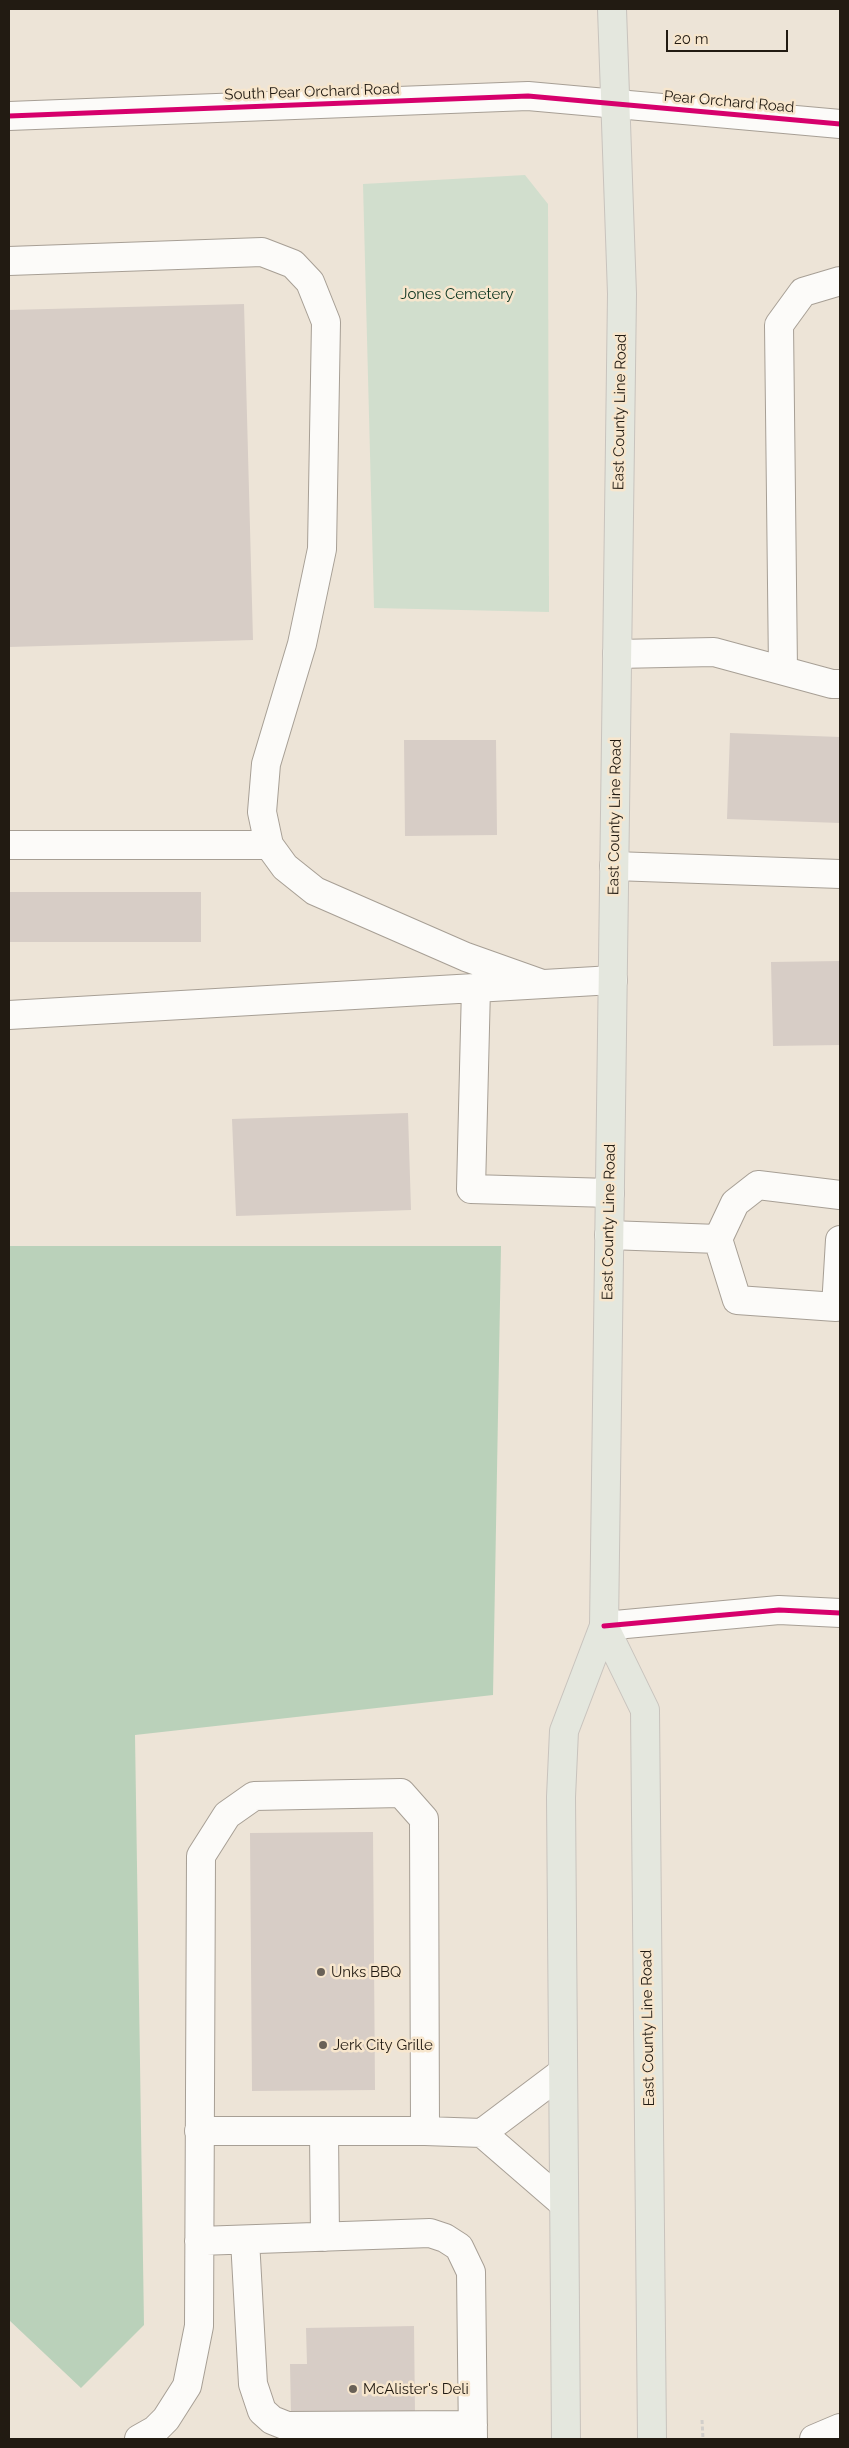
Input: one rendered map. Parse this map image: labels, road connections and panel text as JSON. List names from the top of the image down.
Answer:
{
  "streets": {
    "main road": ["East County Line Road"],
    "street": ["South Pear Orchard Road", "Pear Orchard Road"]
  },
  "crossings": [
    ["South Pear Orchard Road", "Pear Orchard Road"],
    ["South Pear Orchard Road", "East County Line Road"],
    ["Pear Orchard Road", "East County Line Road"]
  ],
  "parks": ["Jones Cemetery"],
  "places": ["Unks BBQ", "Jerk City Grille", "McAlister's Deli"],
  "scale_bar": "20 m"
}
